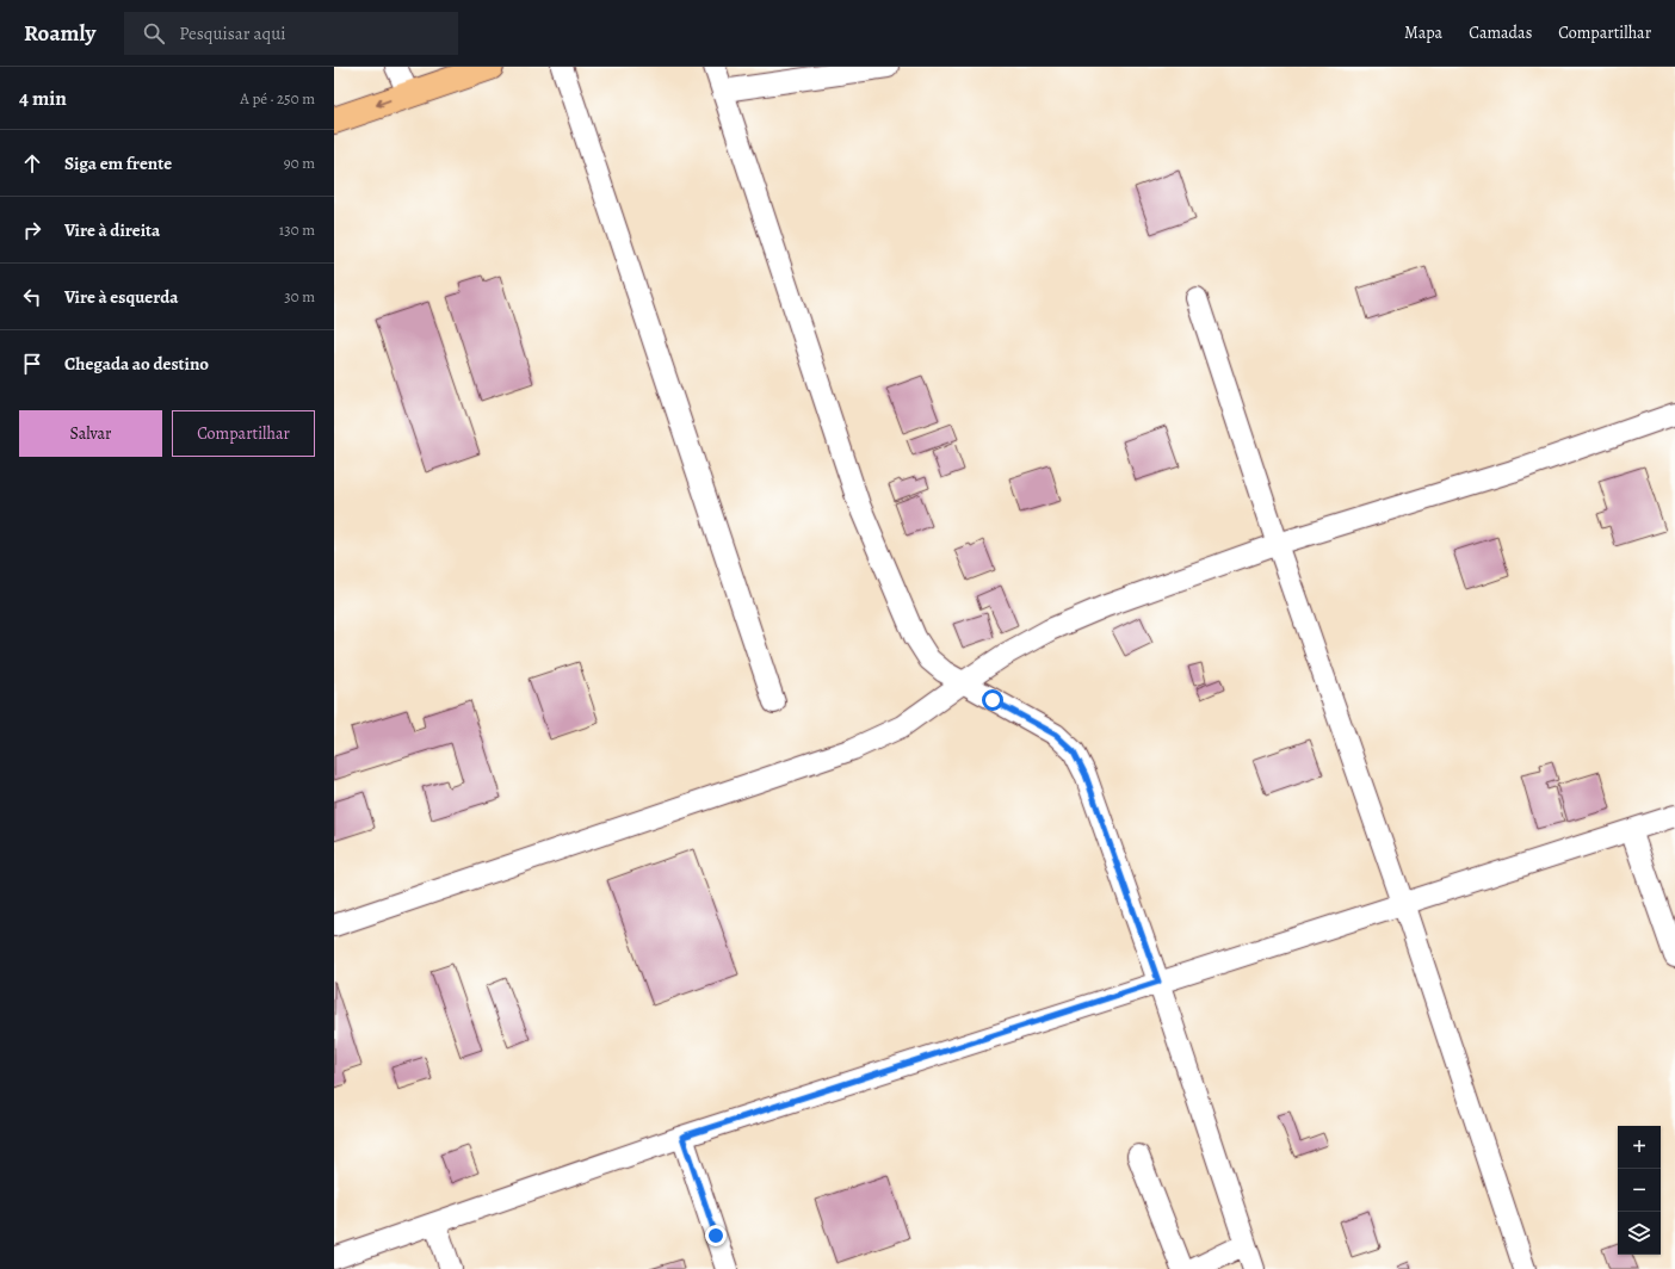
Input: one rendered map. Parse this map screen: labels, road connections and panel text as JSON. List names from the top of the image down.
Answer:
{
  "page": {
    "header": "Roamly",
    "search": "Pesquisar aqui",
    "nav": ["Mapa", "Camadas", "Compartilhar"],
    "heading": ["4 min", "A pé · 250 m"],
    "list": [
      ["Siga em frente", "90 m"],
      ["Vire à direita", "130 m"],
      ["Vire à esquerda", "30 m"],
      "Chegada ao destino"
    ],
    "buttons": ["Salvar", "Compartilhar"],
    "map_buttons": ["+", "−"]
  }
}
